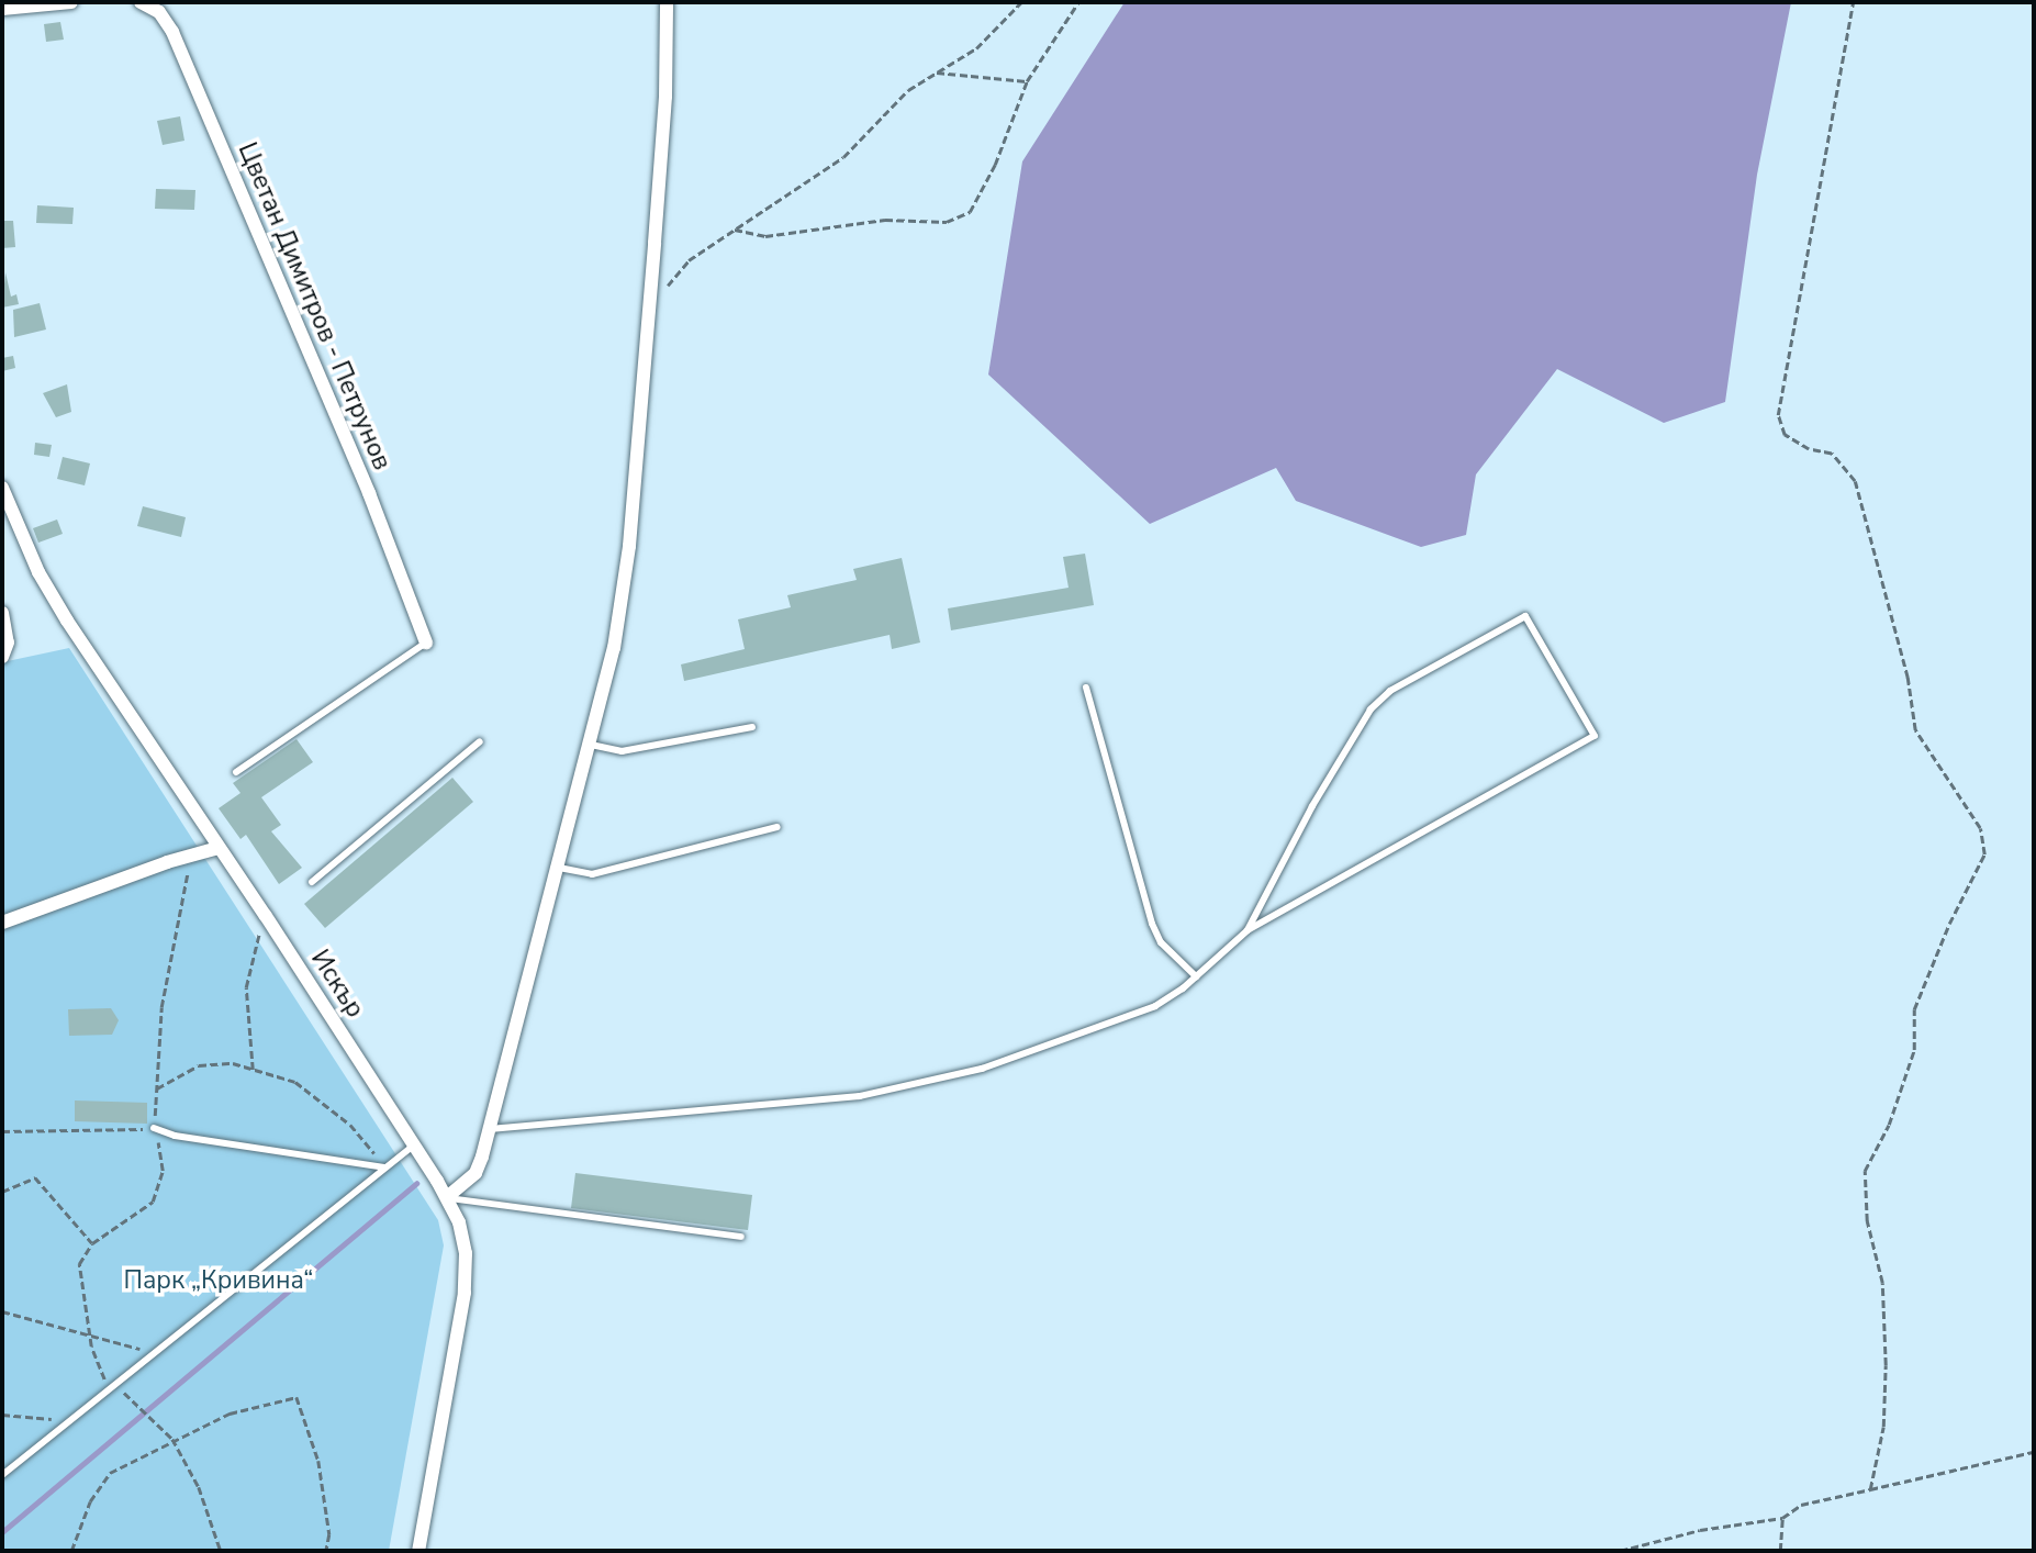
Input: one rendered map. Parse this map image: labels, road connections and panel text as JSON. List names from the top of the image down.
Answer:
{
  "streets": {
    "street": ["Цветан Димитров - Петрунов", "Искър"]
  },
  "parks": ["Парк „Кривина“"]
}
